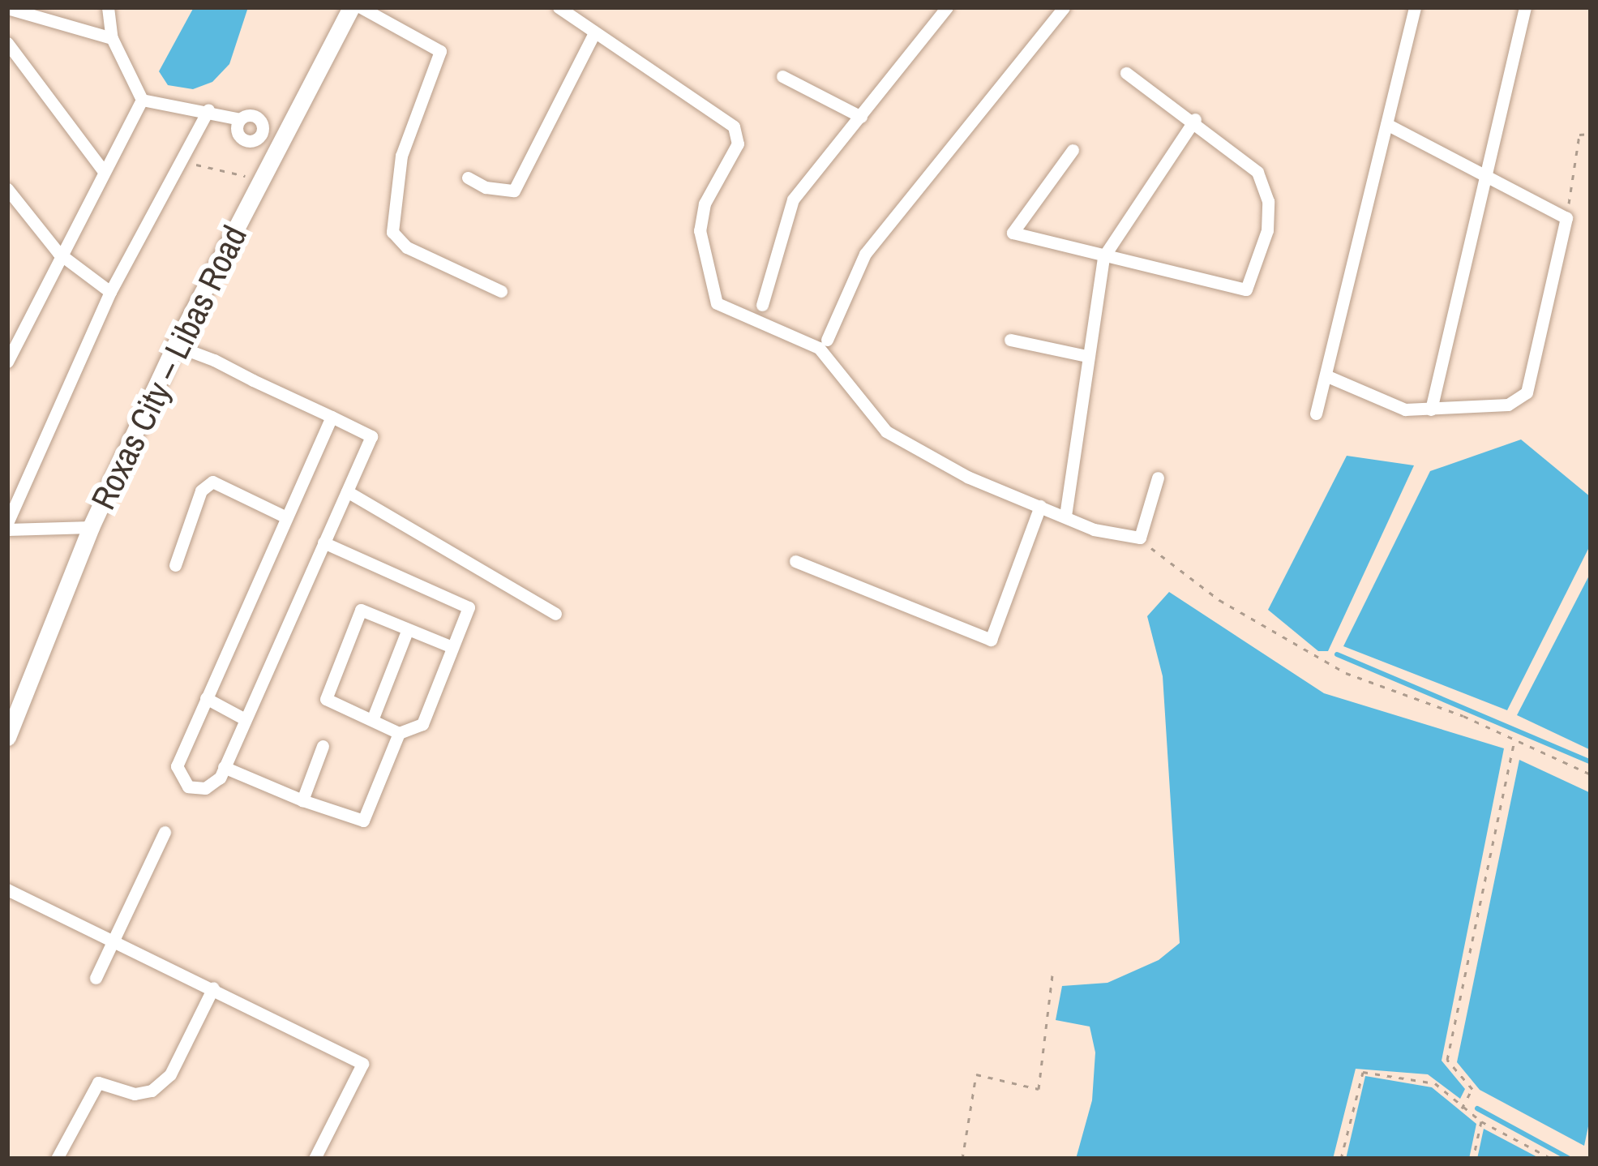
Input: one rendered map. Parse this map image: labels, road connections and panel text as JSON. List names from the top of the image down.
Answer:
{
  "streets": {
    "main road": ["Roxas City – Libas Road"]
  }
}
